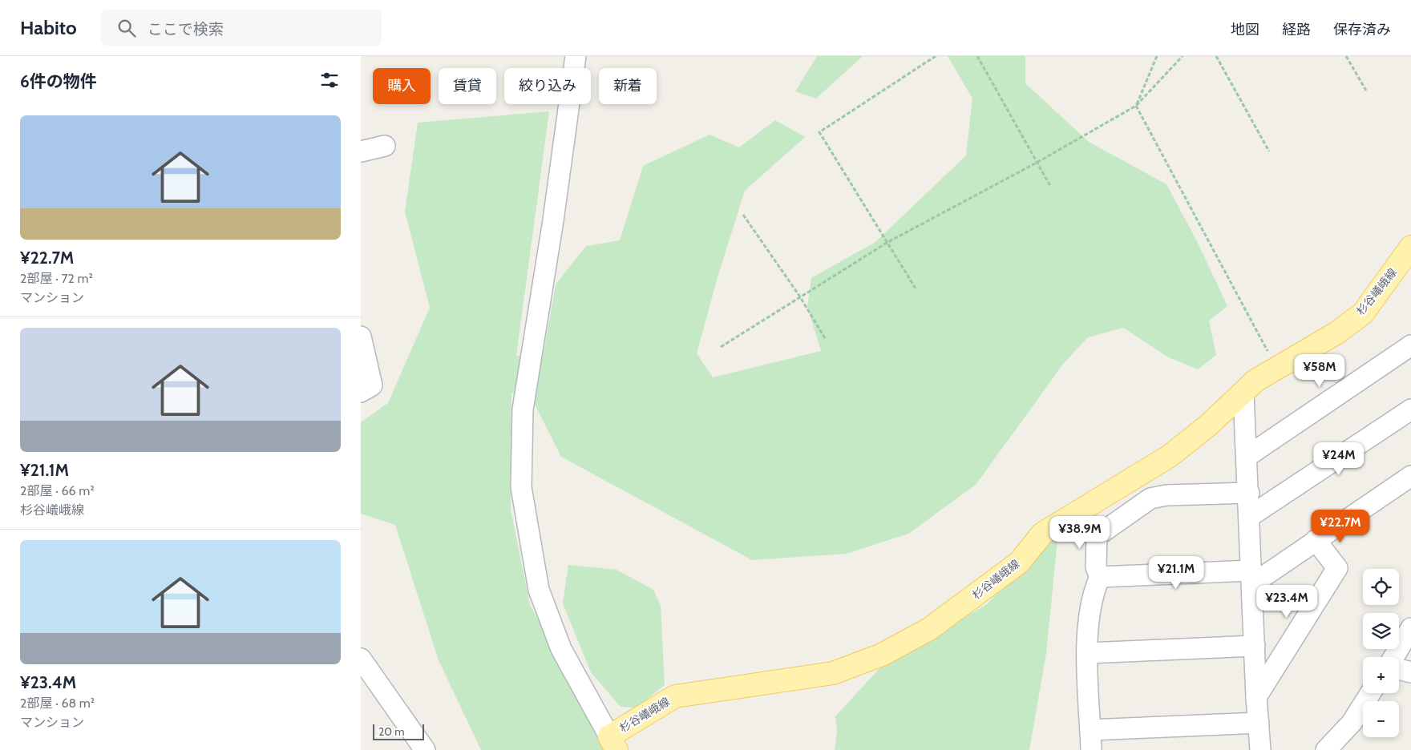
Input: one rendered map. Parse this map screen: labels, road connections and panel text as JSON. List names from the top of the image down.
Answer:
{
  "streets": {
    "main road": ["杉谷嶬峨線"]
  },
  "scale_bar": "20 m",
  "page": {
    "header": "Habito",
    "search": "ここで検索",
    "nav": ["地図", "経路", "保存済み"],
    "heading": "6件の物件",
    "chip": [
      "購入",
      "賃貸",
      "絞り込み",
      "新着"
    ],
    "list": [
      {
        "name": "¥22.7M",
        "note": "2部屋 · 72 m² · マンション"
      },
      {
        "name": "¥21.1M",
        "note": "2部屋 · 66 m² · 杉谷嶬峨線"
      },
      {
        "name": "¥23.4M",
        "note": "2部屋 · 68 m² · マンション"
      }
    ],
    "price": [
      "¥58M",
      "¥24M",
      "¥22.7M",
      "¥38.9M",
      "¥21.1M",
      "¥23.4M"
    ],
    "map_buttons": ["+", "−"],
    "scale": "20 m"
  }
}
